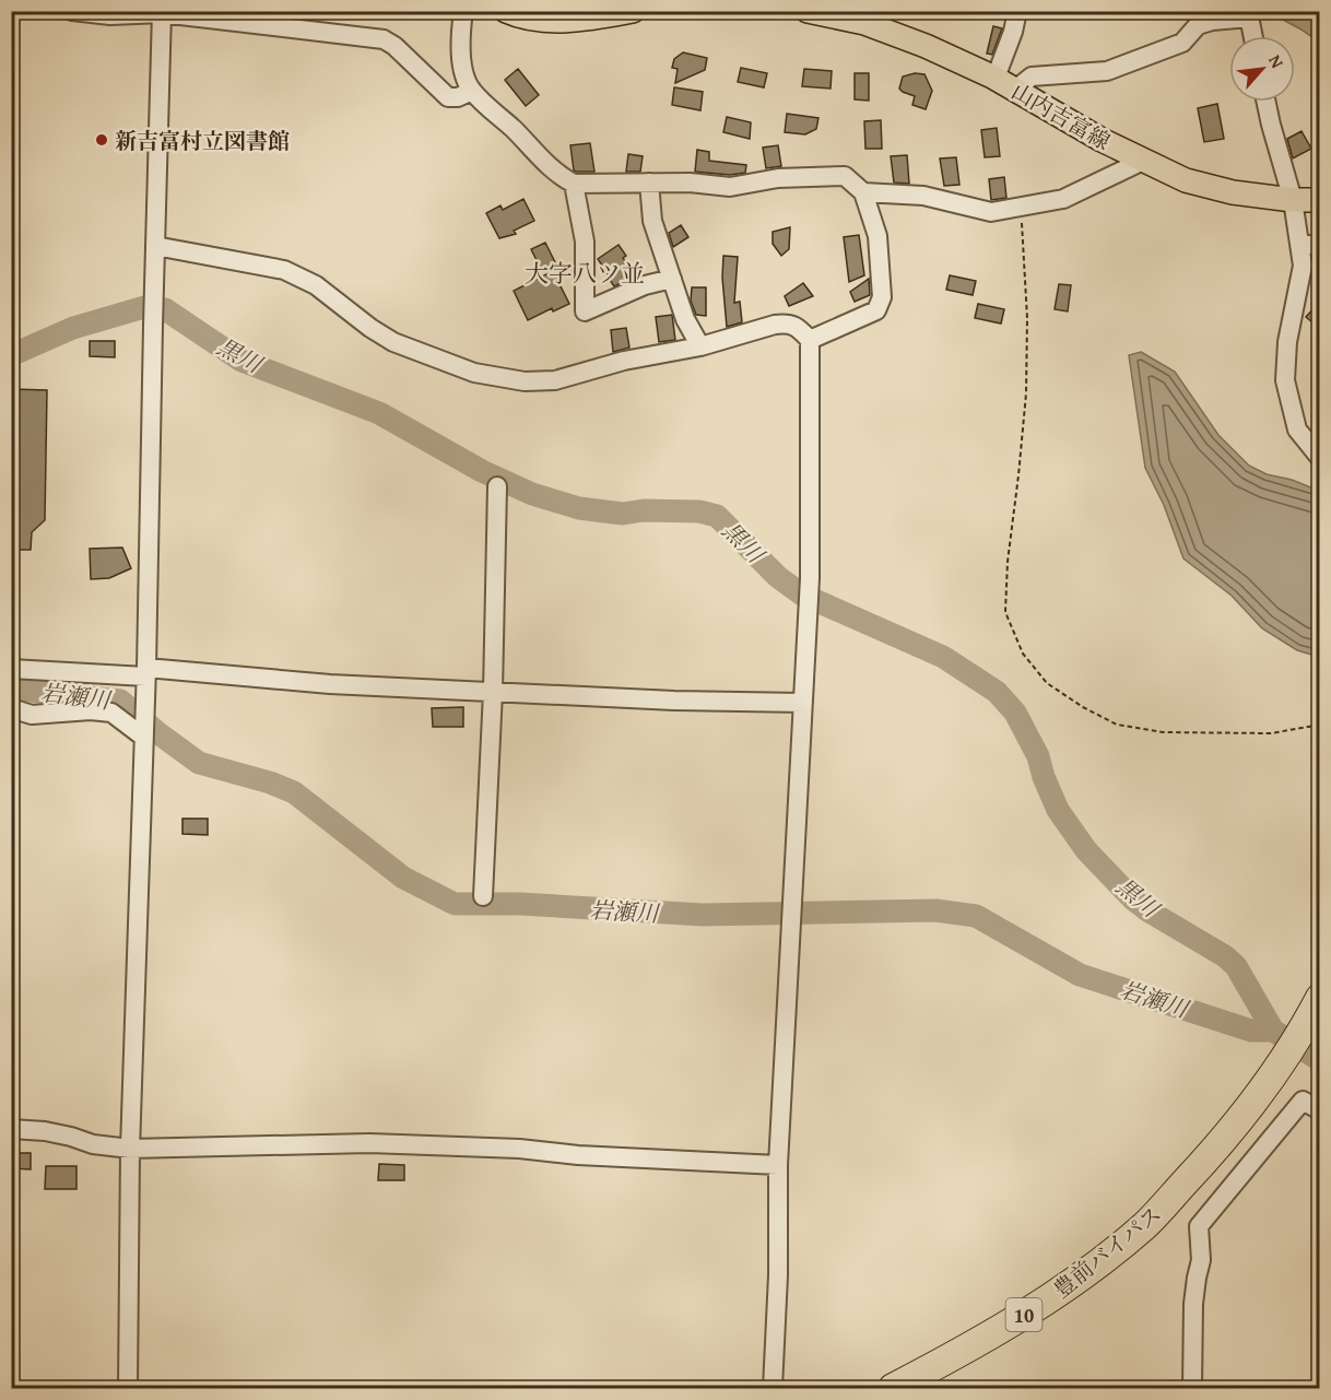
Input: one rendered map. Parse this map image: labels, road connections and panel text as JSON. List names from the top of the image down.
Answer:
{
  "streets": {
    "highway": ["豊前バイパス", "10"],
    "main road": ["山内吉富線"]
  },
  "districts": ["大字八ツ並"],
  "water": ["黒川", "岩瀬川"],
  "places": ["新吉富村立図書館"],
  "north": "top right"
}
